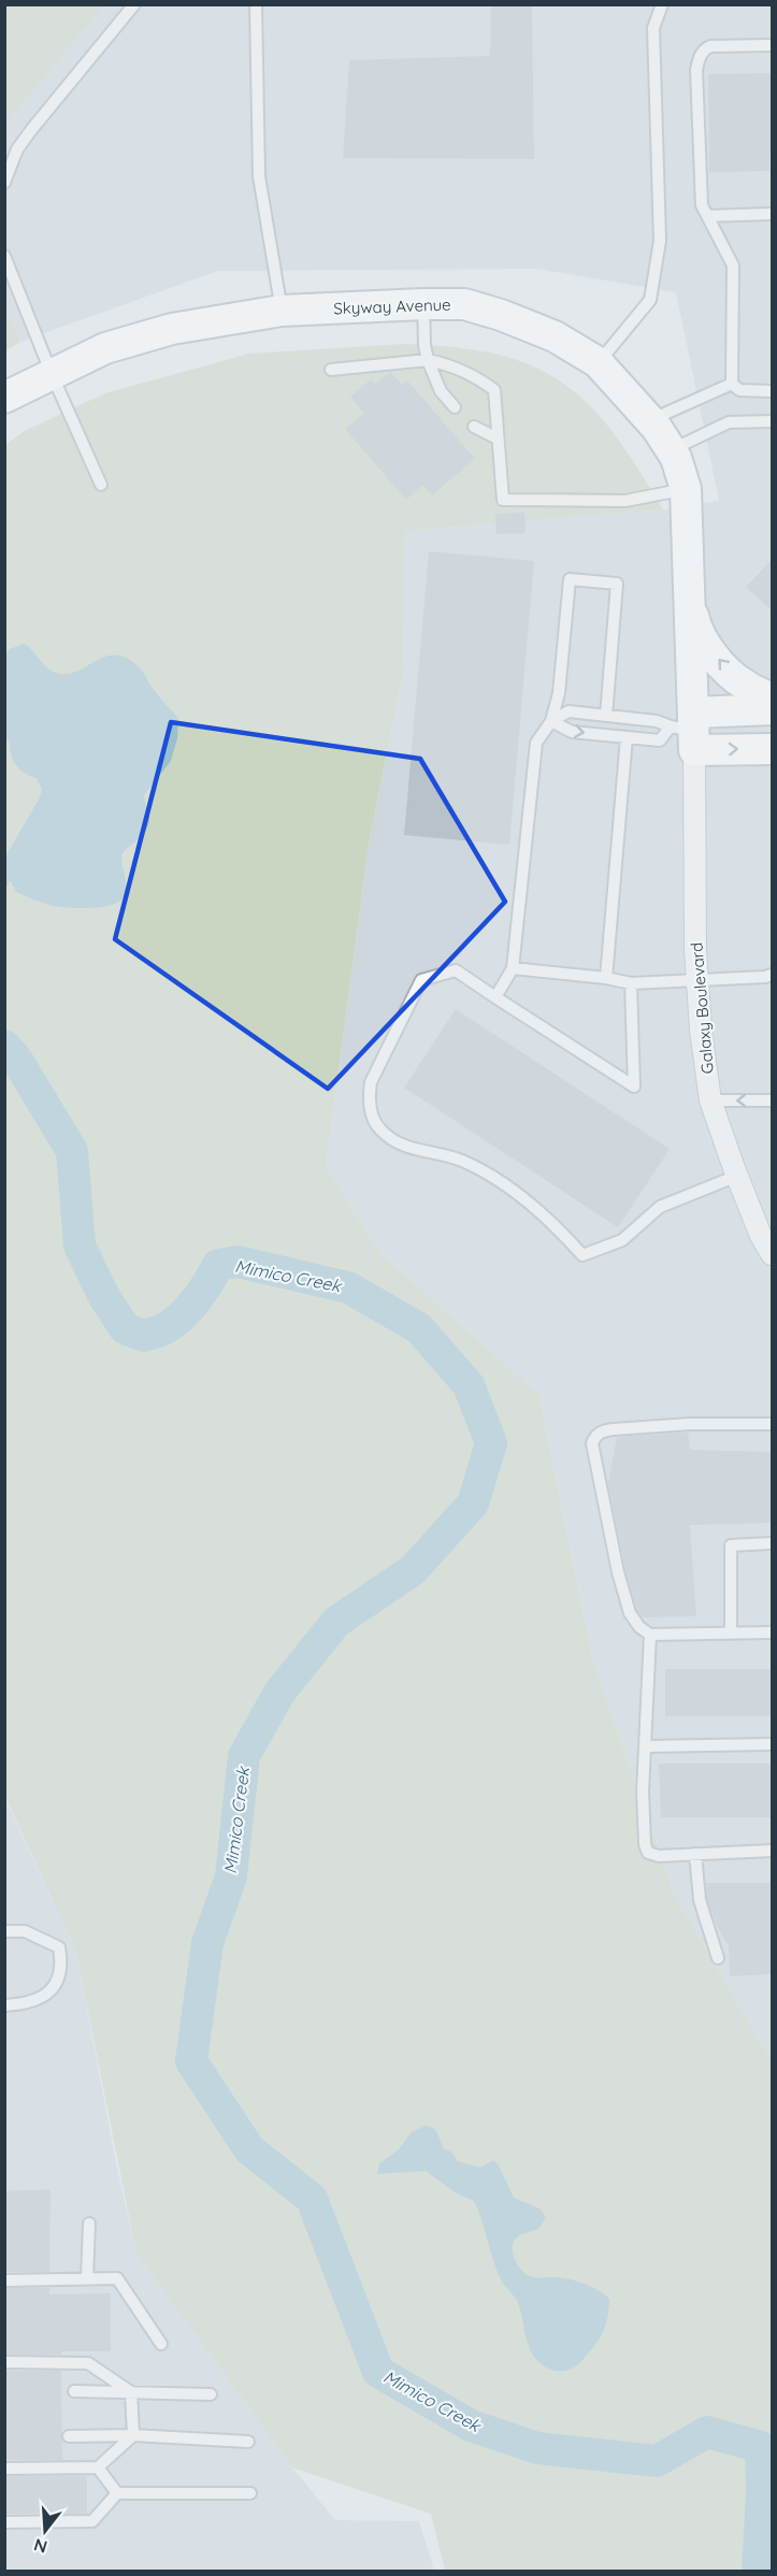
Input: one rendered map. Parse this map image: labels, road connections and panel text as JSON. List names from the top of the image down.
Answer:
{
  "streets": {
    "street": ["Skyway Avenue", "Galaxy Boulevard"]
  },
  "crossings": [
    ["Skyway Avenue", "Galaxy Boulevard"]
  ],
  "water": ["Mimico Creek"],
  "north": "bottom"
}
